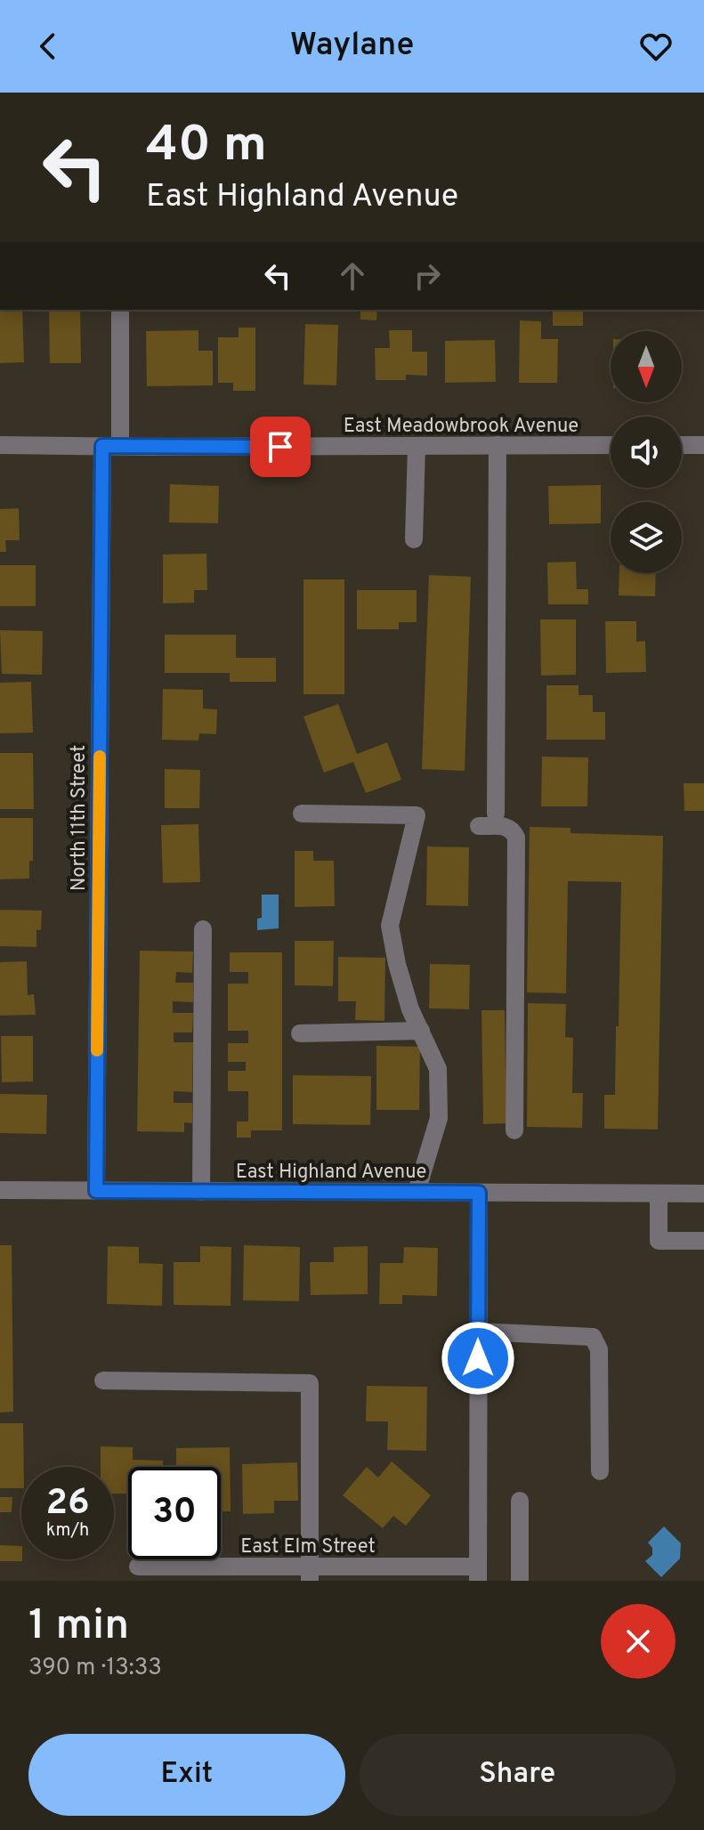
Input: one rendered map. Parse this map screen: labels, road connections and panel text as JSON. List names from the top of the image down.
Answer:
{
  "streets": {
    "street": [
      "East Meadowbrook Avenue",
      "North 11th Street",
      "East Highland Avenue",
      "East Elm Street"
    ]
  },
  "crossings": [
    ["East Meadowbrook Avenue", "North 11th Street"],
    ["North 11th Street", "East Highland Avenue"]
  ],
  "north": "bottom",
  "page": {
    "header": "Waylane",
    "turn": ["40 m", "East Highland Avenue"],
    "speed": "26 km/h",
    "limit": "30",
    "heading": ["1 min", "390 m · 13:33"],
    "buttons": ["Exit", "Share"]
  }
}
